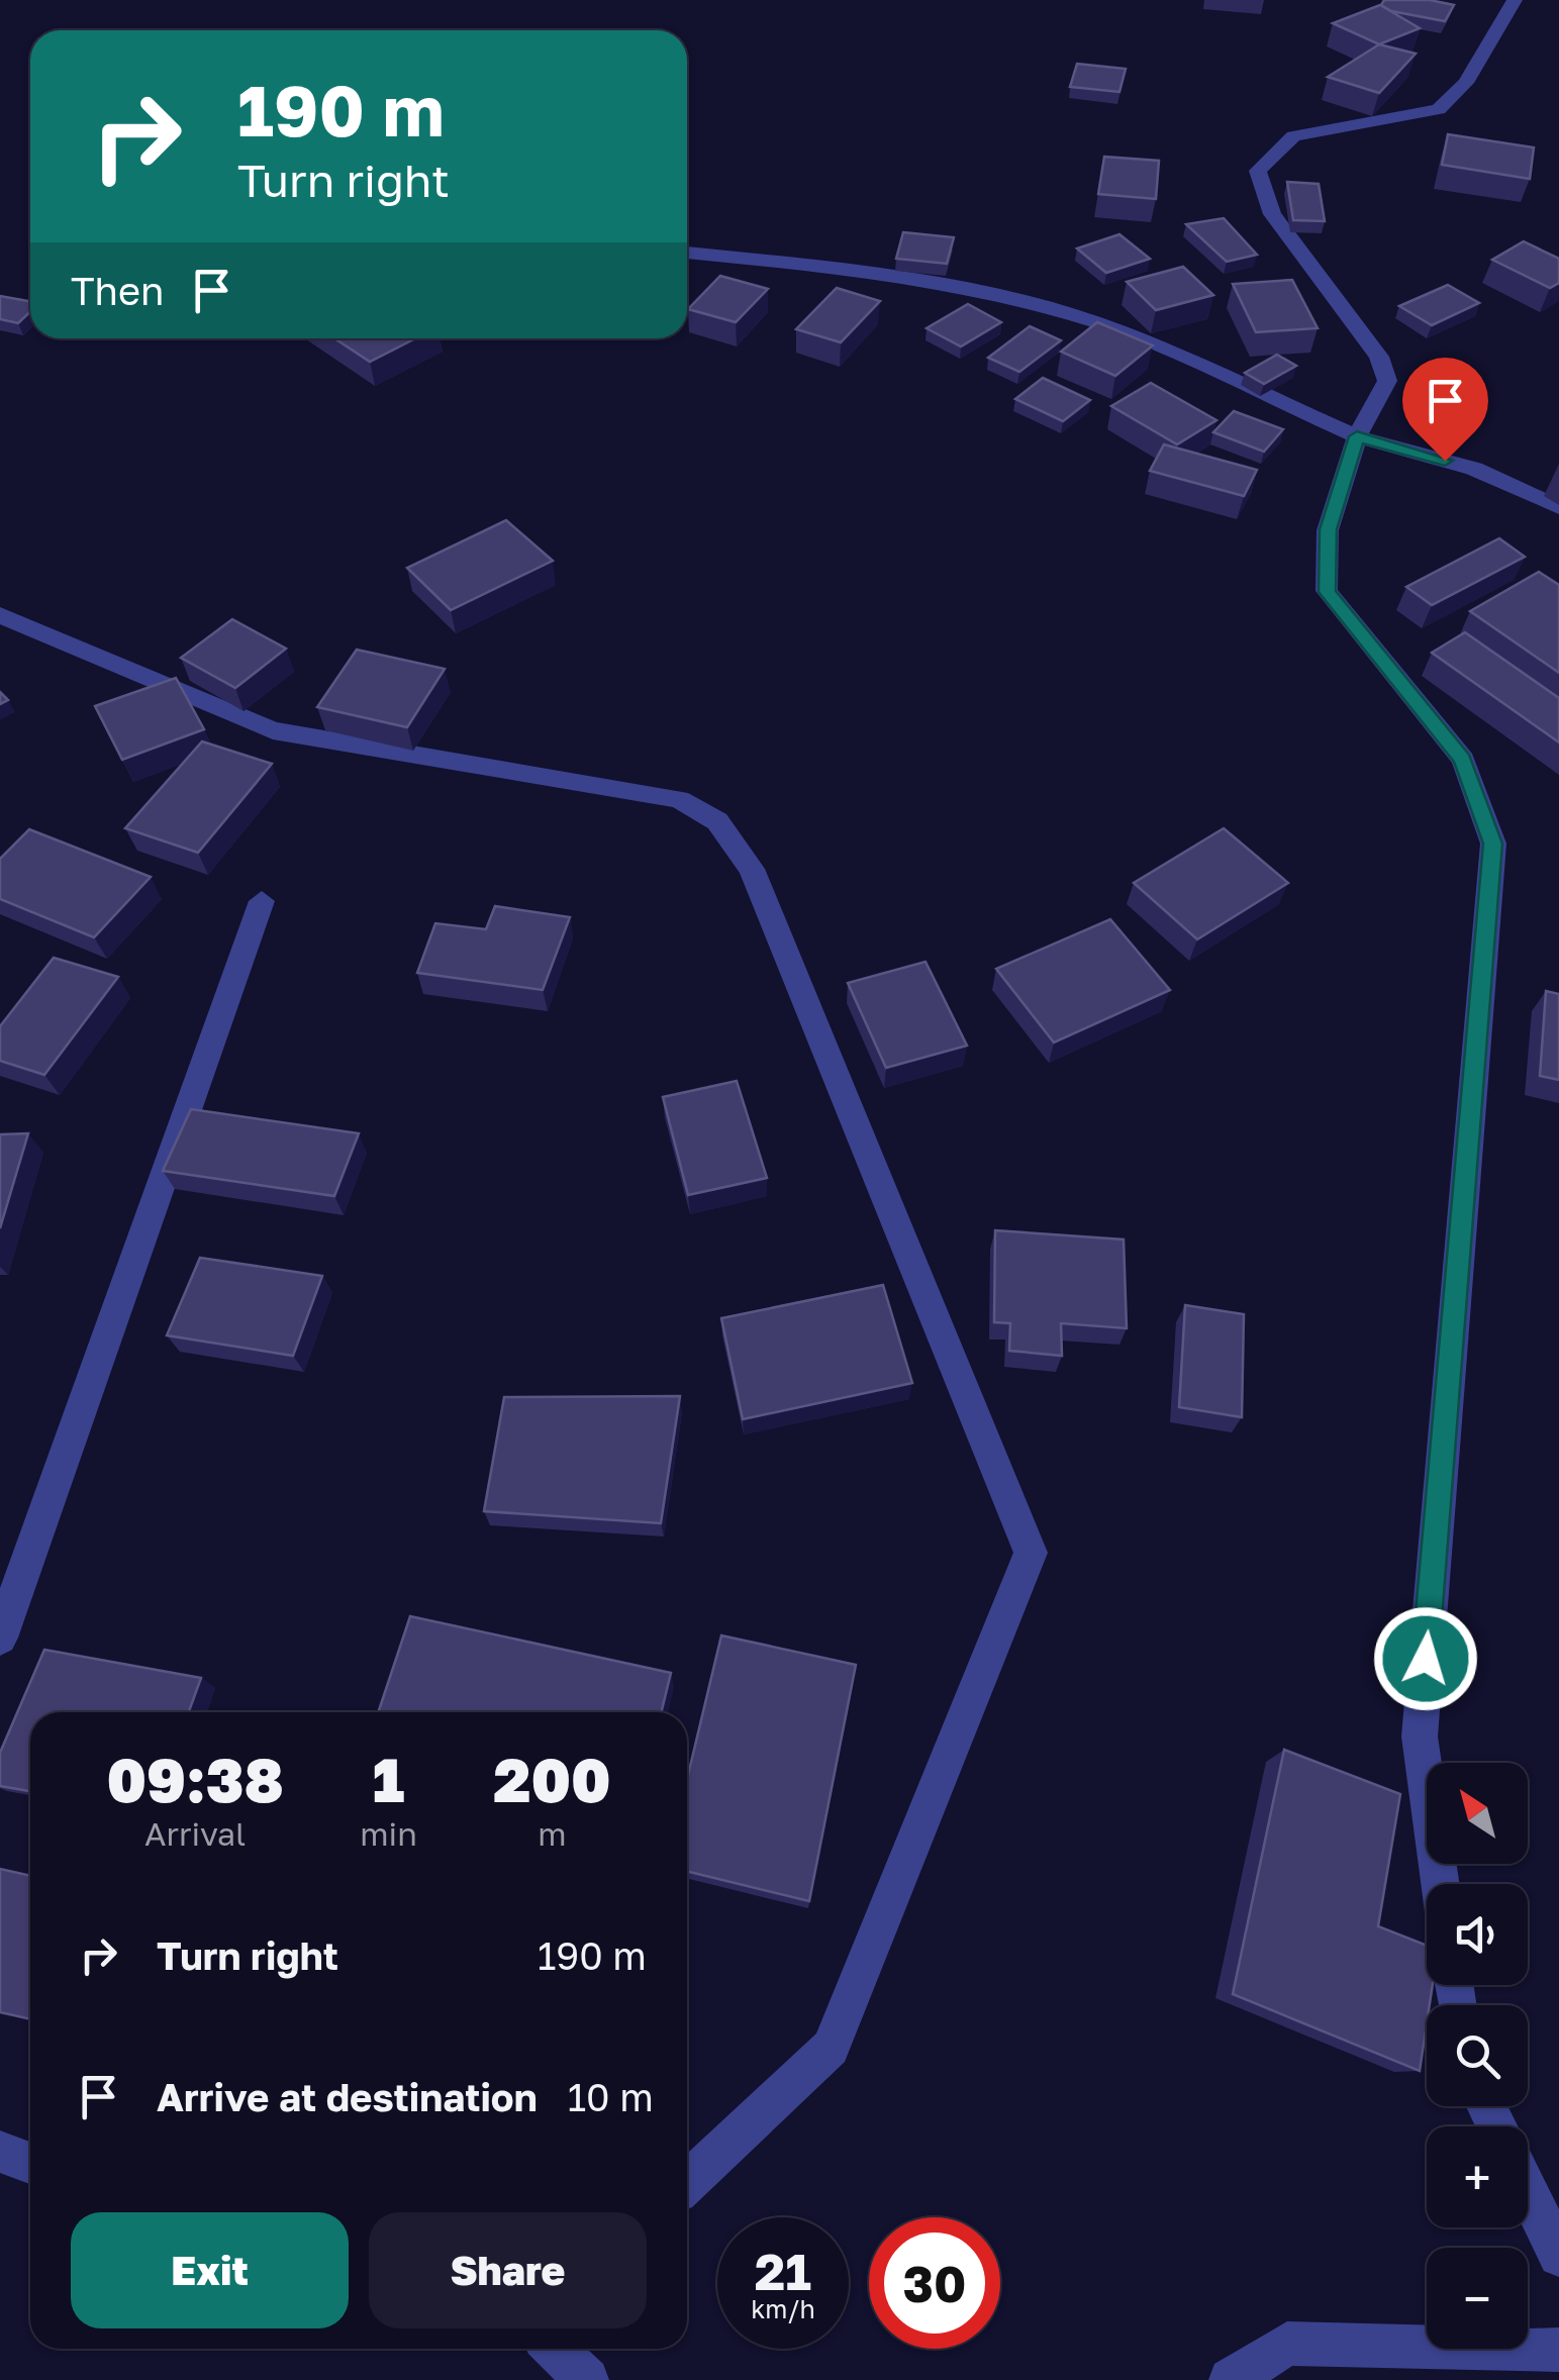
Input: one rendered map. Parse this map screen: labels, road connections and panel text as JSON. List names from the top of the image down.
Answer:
{
  "north": "top left",
  "page": {
    "turn": ["190 m", "Turn right"],
    "then": "Then",
    "eta": [
      "09:38",
      "Arrival",
      "1",
      "min",
      "200",
      "m"
    ],
    "map_buttons": ["+", "−"],
    "list": [
      {
        "name": "Turn right",
        "value": "190 m"
      },
      {
        "name": "Arrive at destination",
        "value": "10 m"
      }
    ],
    "buttons": ["Exit", "Share"],
    "speed": "21 km/h",
    "limit": "30"
  }
}
